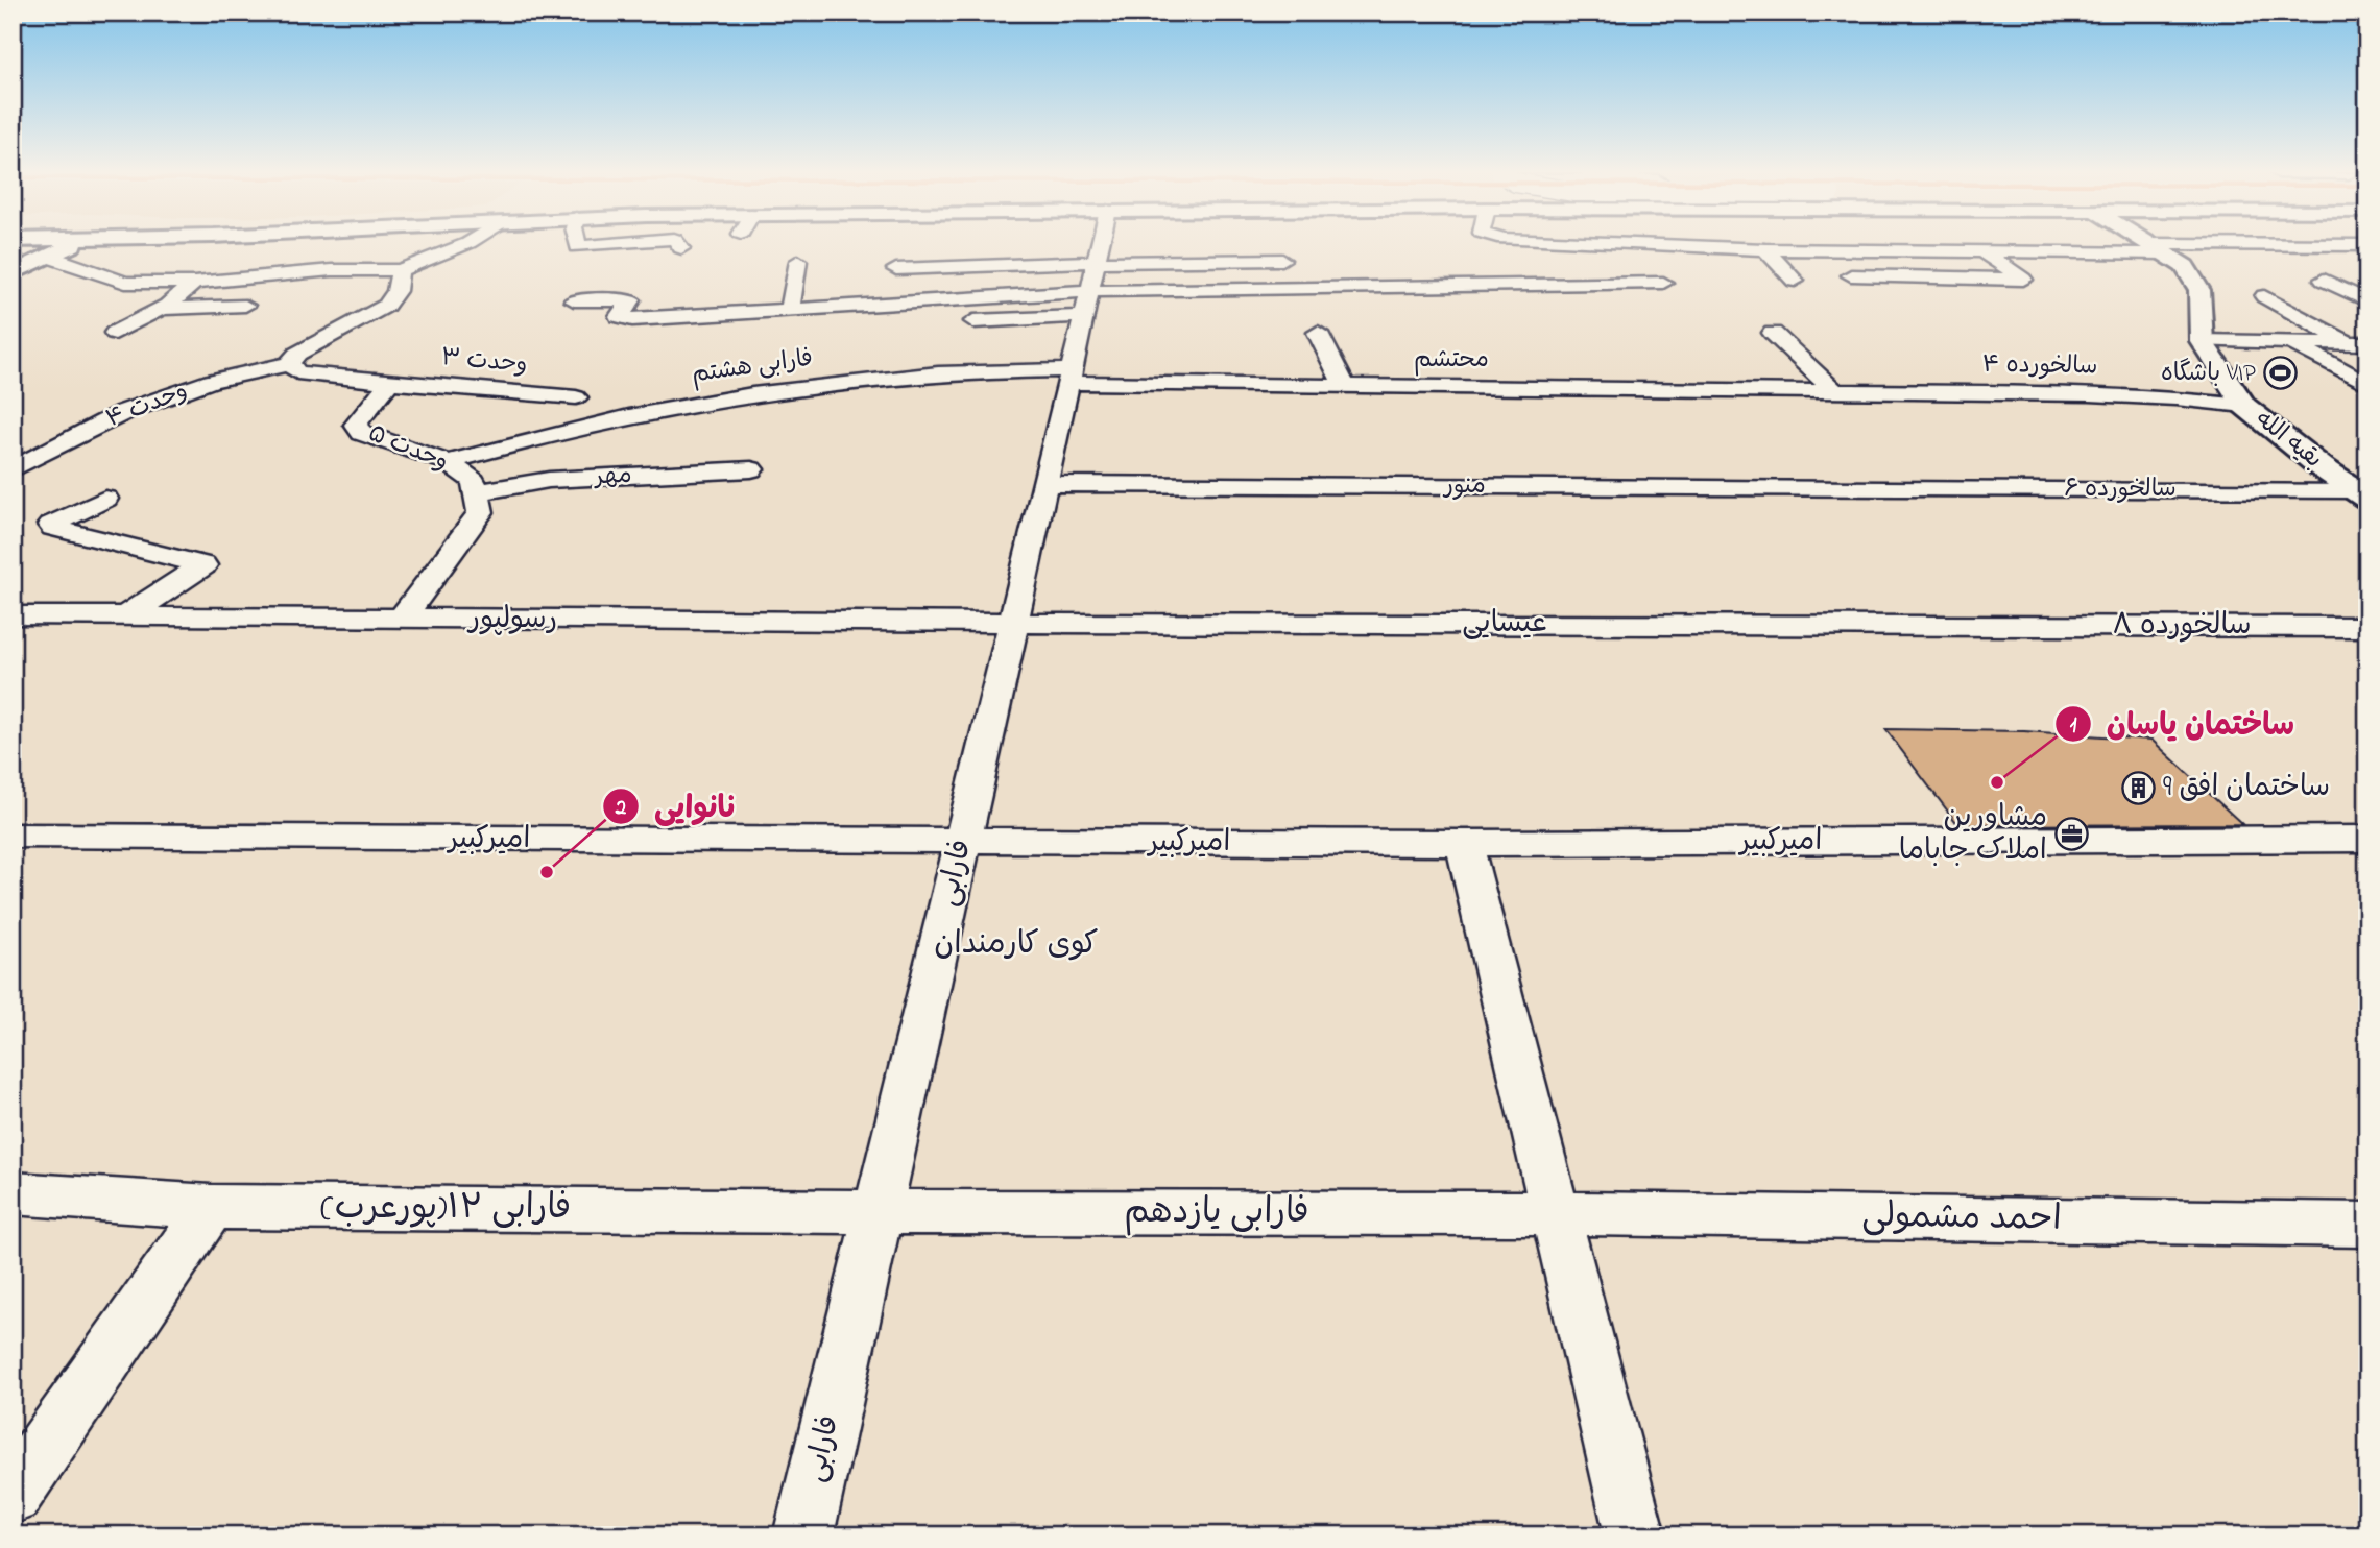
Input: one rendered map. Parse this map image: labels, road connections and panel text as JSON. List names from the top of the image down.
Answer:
{
  "streets": {
    "main road": ["بقیه الله"],
    "street": [
      "محتشم",
      "وحدت ۳",
      "سالخورده ۴",
      "فارابی هشتم",
      "وحدت ۴",
      "وحدت ۵",
      "مهر",
      "منور",
      "سالخورده ۶",
      "رسولپور",
      "عیسایی",
      "سالخورده ۸",
      "امیرکبیر",
      "فارابی",
      "فارابی ۱۲(پورعرب)",
      "فارابی یازدهم",
      "احمد مشمولی"
    ]
  },
  "crossings": [
    ["محتشم", "سالخورده ۴"],
    ["محتشم", "فارابی هشتم"],
    ["محتشم", "فارابی"],
    ["وحدت ۳", "وحدت ۵"],
    ["سالخورده ۴", "بقیه الله"],
    ["فارابی هشتم", "وحدت ۵"],
    ["فارابی هشتم", "فارابی"],
    ["وحدت ۴", "وحدت ۵"],
    ["وحدت ۵", "مهر"],
    ["وحدت ۵", "رسولپور"],
    ["منور", "سالخورده ۶"],
    ["منور", "فارابی"],
    ["رسولپور", "عیسایی"],
    ["رسولپور", "فارابی"],
    ["عیسایی", "سالخورده ۸"],
    ["عیسایی", "فارابی"],
    ["امیرکبیر", "فارابی"],
    ["فارابی", "فارابی ۱۲(پورعرب)"],
    ["فارابی", "فارابی یازدهم"],
    ["فارابی ۱۲(پورعرب)", "فارابی یازدهم"],
    ["فارابی یازدهم", "احمد مشمولی"]
  ],
  "districts": ["کوی کارمندان"],
  "places": {
    "sports": ["باشگاه VIP"],
    "other": ["ساختمان یاسان", "نانوایی"],
    "building": ["ساختمان افق 9"],
    "office": ["مشاورین املاک جاباما"]
  }
}
